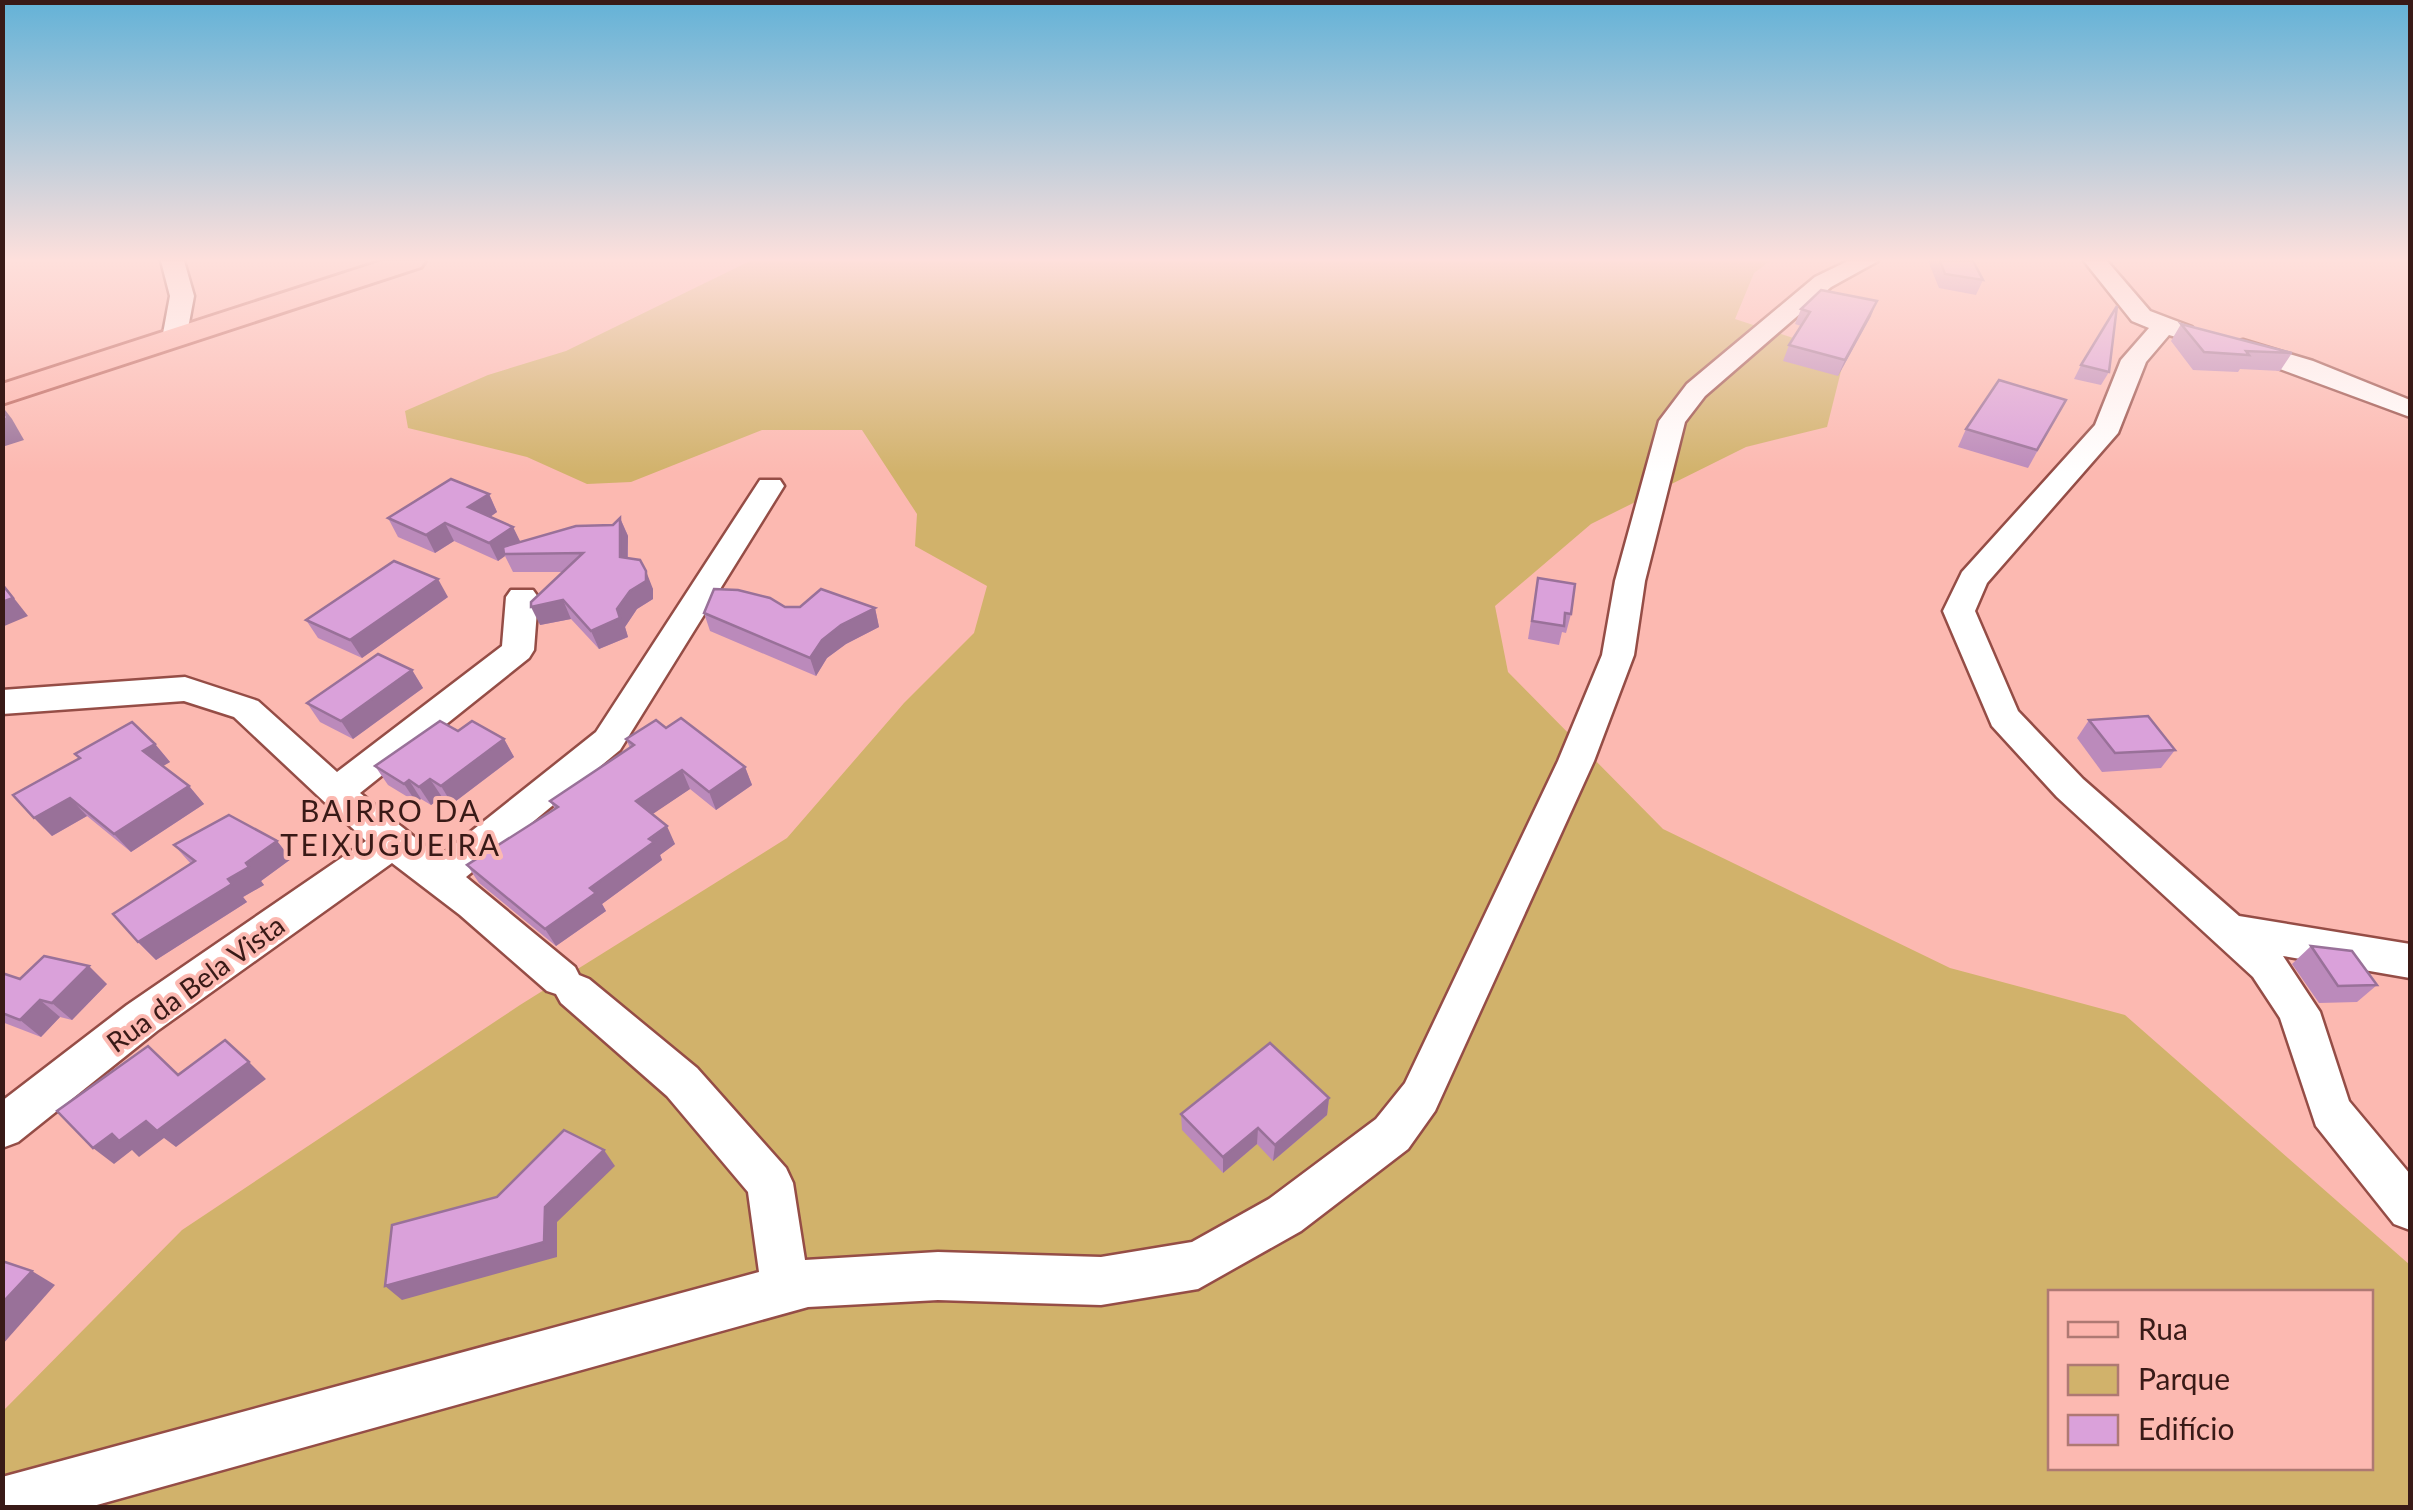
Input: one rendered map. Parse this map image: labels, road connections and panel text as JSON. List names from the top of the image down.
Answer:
{
  "streets": {
    "street": ["Rua da Bela Vista"]
  },
  "districts": ["BAIRRO DA TEIXUGUEIRA"],
  "legend": ["Rua", "Parque", "Edifício"]
}
